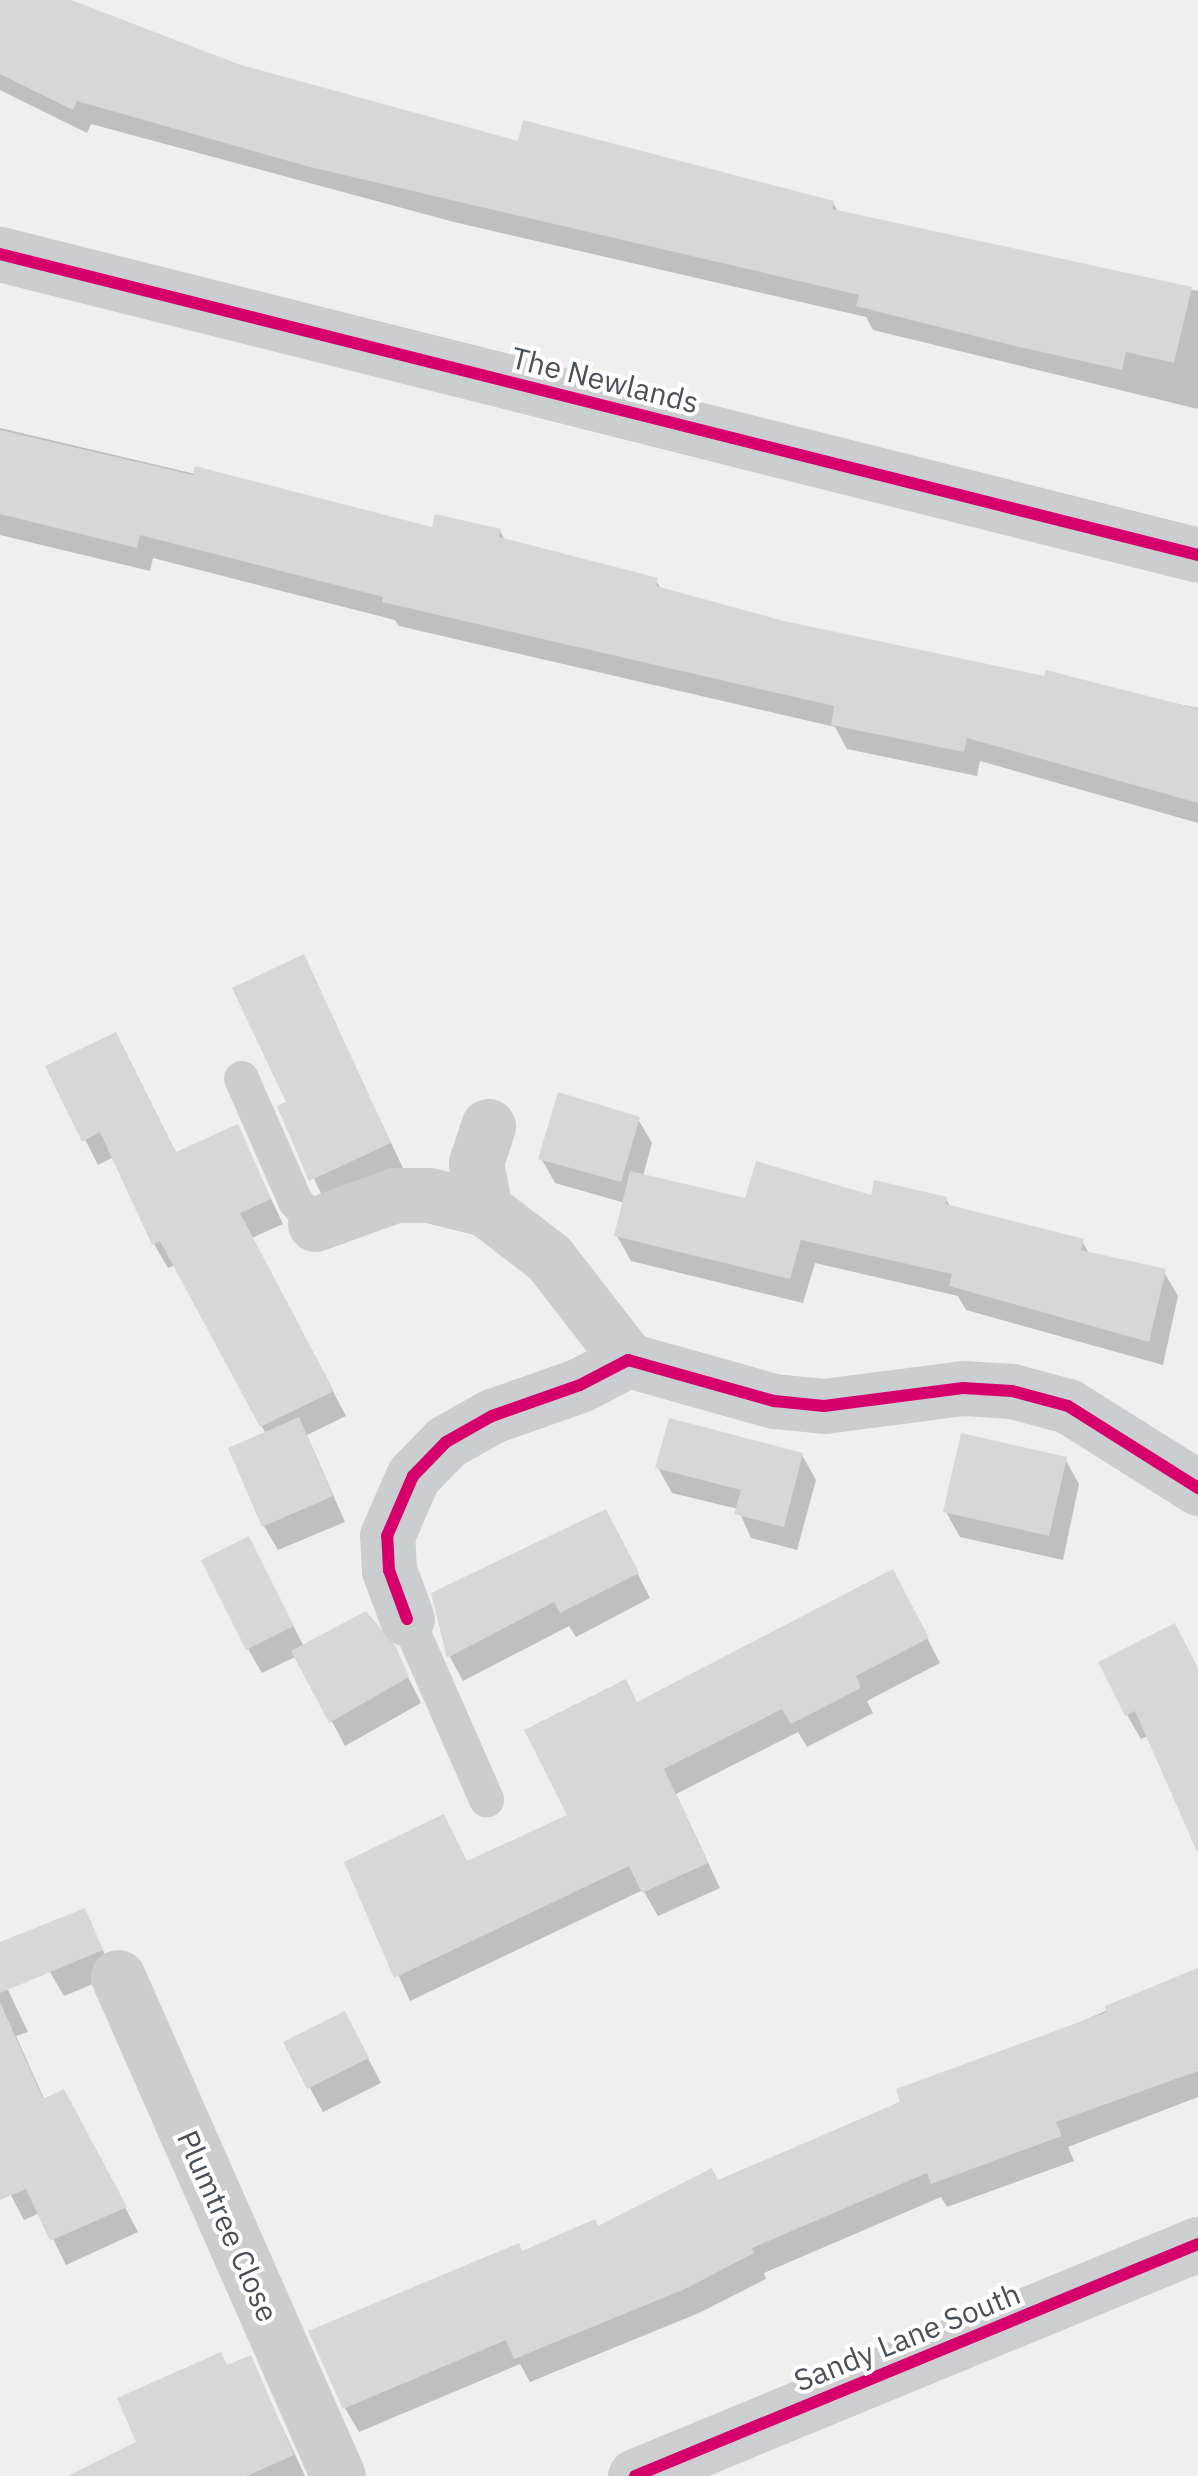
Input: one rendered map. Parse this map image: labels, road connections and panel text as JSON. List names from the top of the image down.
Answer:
{
  "streets": {
    "street": ["The Newlands", "Plumtree Close", "Sandy Lane South"]
  }
}
